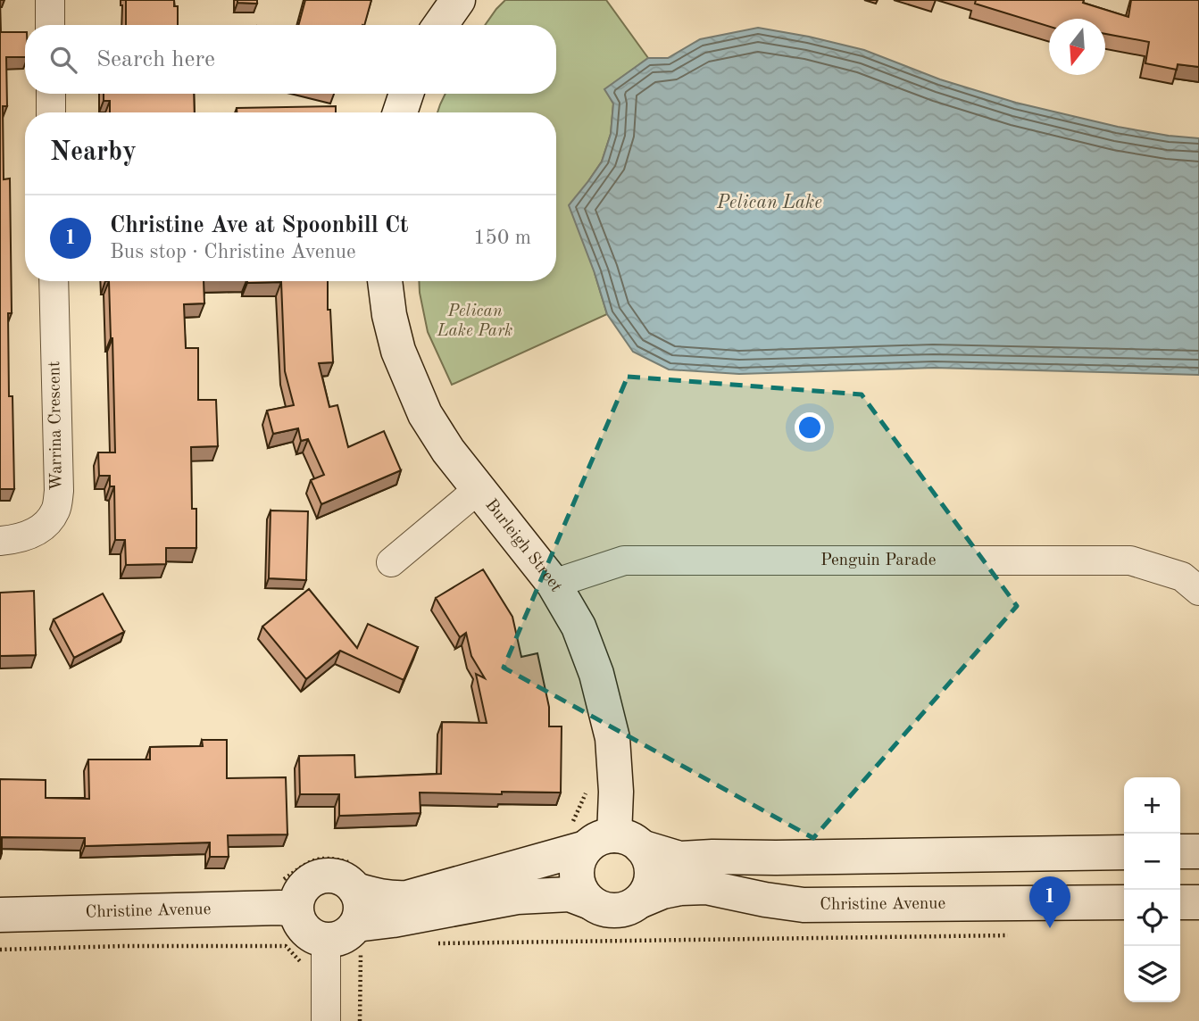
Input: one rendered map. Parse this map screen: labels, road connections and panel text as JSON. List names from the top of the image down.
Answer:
{
  "streets": {
    "street": [
      "Warrina Crescent",
      "Burleigh Street",
      "Penguin Parade",
      "Christine Avenue"
    ]
  },
  "crossings": [
    ["Burleigh Street", "Penguin Parade"],
    ["Burleigh Street", "Christine Avenue"]
  ],
  "water": ["Pelican Lake"],
  "parks": ["Pelican Lake Park"],
  "north": "bottom",
  "page": {
    "search": "Search here",
    "heading": "Nearby",
    "list": [
      {
        "mark": "1",
        "name": "Christine Ave at Spoonbill Ct",
        "note": "Bus stop · Christine Avenue",
        "value": "150 m"
      }
    ],
    "map_buttons": ["+", "−"],
    "pins": "1"
  }
}
